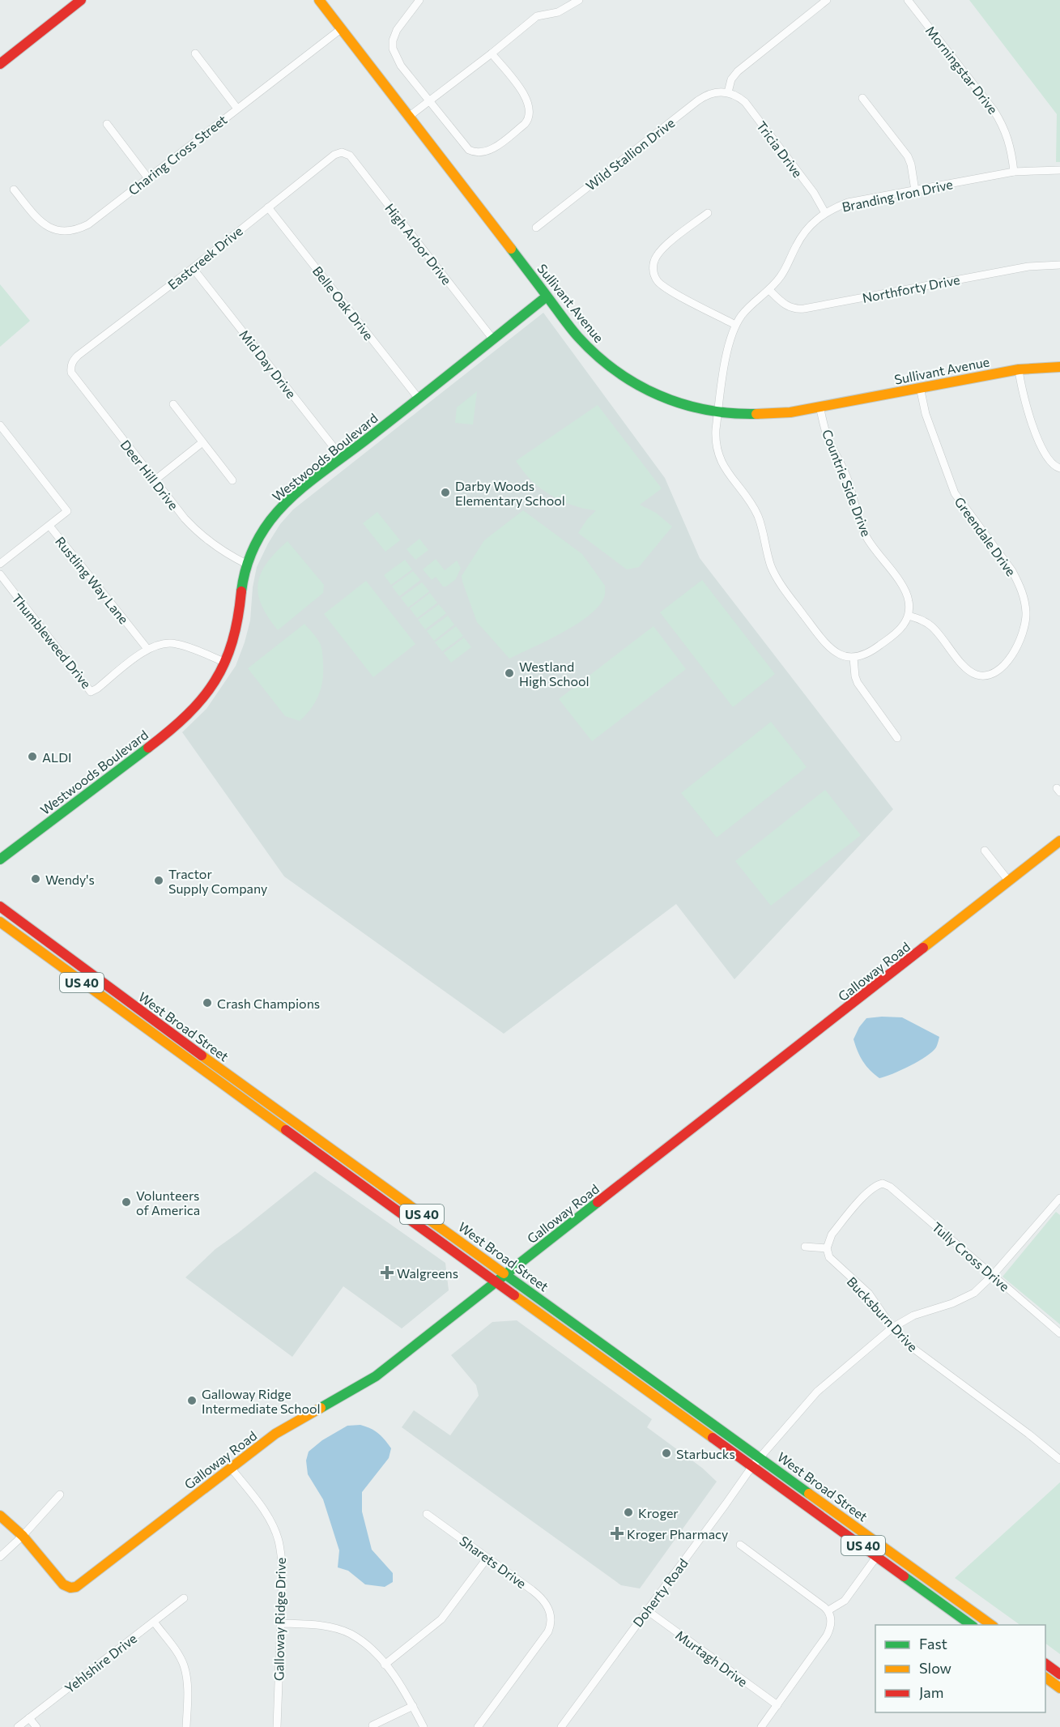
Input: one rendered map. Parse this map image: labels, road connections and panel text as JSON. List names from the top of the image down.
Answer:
{
  "streets": {
    "street": [
      "Morningstar Drive",
      "Tricia Drive",
      "Wild Stallion Drive",
      "Charing Cross Street",
      "Branding Iron Drive",
      "High Arbor Drive",
      "Eastcreek Drive",
      "Northforty Drive",
      "Belle Oak Drive",
      "Sullivant Avenue",
      "Mid Day Drive",
      "Westwoods Boulevard",
      "Deer Hill Drive",
      "Countrie Side Drive",
      "Greendale Drive",
      "Rustling Way Lane",
      "Thumbleweed Drive",
      "Galloway Road",
      "US 40",
      "West Broad Street",
      "Tully Cross Drive",
      "Bucksburn Drive",
      "Sharets Drive",
      "Doherty Road",
      "Galloway Ridge Drive",
      "Murtagh Drive",
      "Yehlshire Drive"
    ]
  },
  "crossings": [
    ["Morningstar Drive", "Branding Iron Drive"],
    ["Tricia Drive", "Wild Stallion Drive"],
    ["Tricia Drive", "Branding Iron Drive"],
    ["Charing Cross Street", "Sullivant Avenue"],
    ["Branding Iron Drive", "Northforty Drive"],
    ["Branding Iron Drive", "Sullivant Avenue"],
    ["High Arbor Drive", "Eastcreek Drive"],
    ["High Arbor Drive", "Westwoods Boulevard"],
    ["Eastcreek Drive", "Belle Oak Drive"],
    ["Eastcreek Drive", "Mid Day Drive"],
    ["Eastcreek Drive", "Deer Hill Drive"],
    ["Belle Oak Drive", "Westwoods Boulevard"],
    ["Sullivant Avenue", "Westwoods Boulevard"],
    ["Sullivant Avenue", "Countrie Side Drive"],
    ["Sullivant Avenue", "Greendale Drive"],
    ["Mid Day Drive", "Westwoods Boulevard"],
    ["Westwoods Boulevard", "Deer Hill Drive"],
    ["Countrie Side Drive", "Greendale Drive"],
    ["Rustling Way Lane", "Thumbleweed Drive"],
    ["Galloway Road", "West Broad Street"],
    ["Galloway Road", "Galloway Ridge Drive"],
    ["West Broad Street", "Doherty Road"],
    ["Tully Cross Drive", "Bucksburn Drive"],
    ["Tully Cross Drive", "Doherty Road"],
    ["Bucksburn Drive", "Doherty Road"],
    ["Doherty Road", "Murtagh Drive"]
  ],
  "places": {
    "other": [
      "Darby Woods Elementary School",
      "Westland High School",
      "ALDI",
      "Wendy's",
      "Tractor Supply Company",
      "Crash Champions",
      "Volunteers of America",
      "Galloway Ridge Intermediate School",
      "Starbucks",
      "Kroger"
    ],
    "health": ["Walgreens", "Kroger Pharmacy"]
  },
  "legend": ["Fast", "Slow", "Jam"]
}
